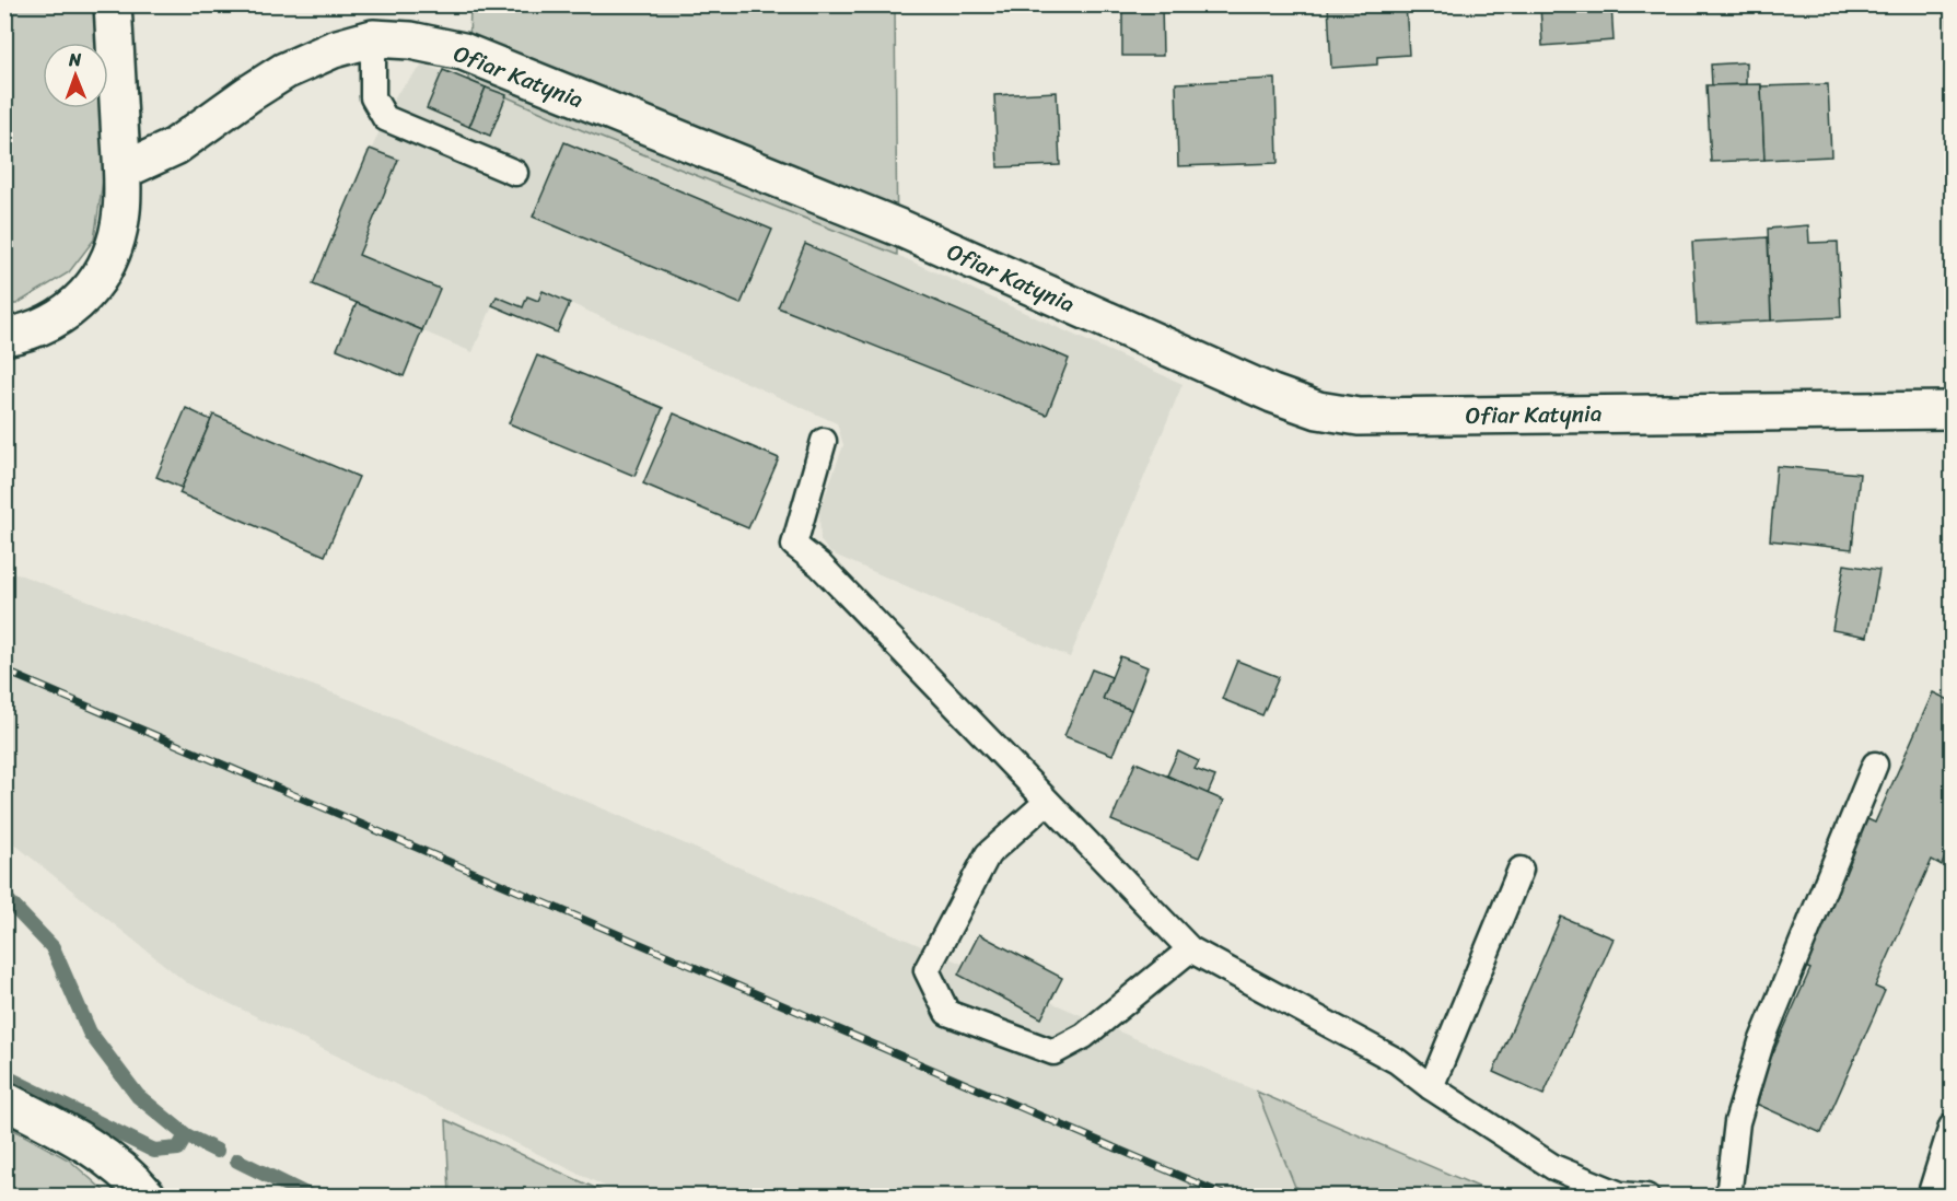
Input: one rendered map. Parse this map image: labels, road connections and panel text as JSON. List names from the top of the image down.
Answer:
{
  "streets": {
    "street": ["Ofiar Katynia"]
  },
  "north": "top"
}
